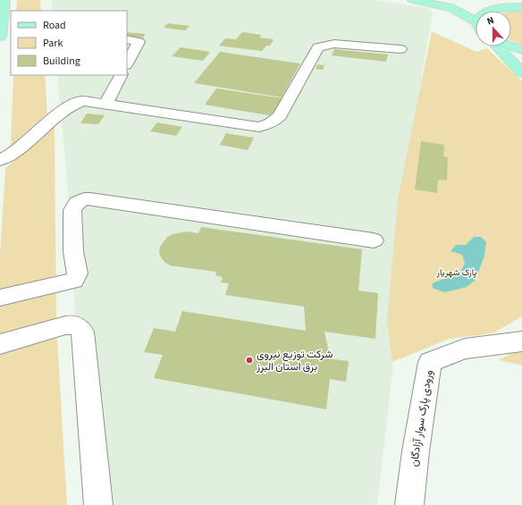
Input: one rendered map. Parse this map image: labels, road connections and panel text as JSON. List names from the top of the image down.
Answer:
{
  "streets": {
    "lane": ["ورودی پارک سوار آزادگان"]
  },
  "parks": ["پارک شهریار"],
  "places": ["شرکت توزیع نیروی برق استان البرز"],
  "legend": ["Road", "Park", "Building"],
  "north": "top"
}
